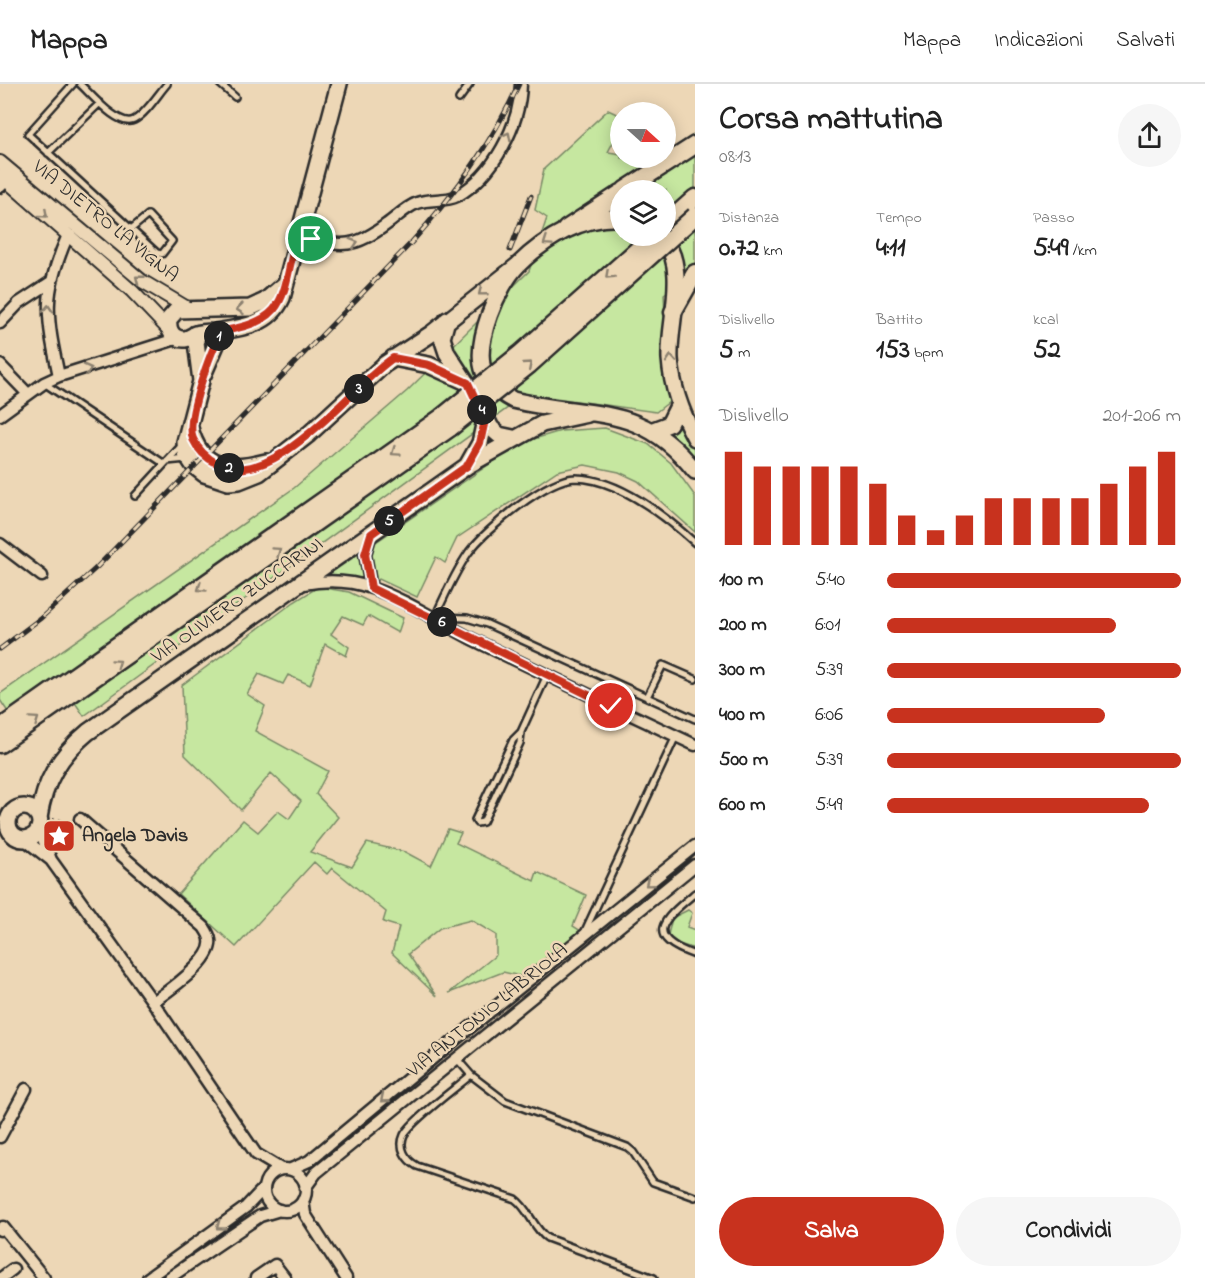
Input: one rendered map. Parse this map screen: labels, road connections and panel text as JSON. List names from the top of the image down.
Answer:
{
  "streets": {
    "main road": ["VIA OLIVIERO ZUCCARINI"],
    "street": ["VIA DIETRO LA VIGNA", "VIA ANTONIO LABRIOLA"]
  },
  "one_way": ["VIA ANTONIO LABRIOLA"],
  "places": {
    "place": ["Angela Davis"]
  },
  "north": "right",
  "page": {
    "header": "Mappa",
    "nav": ["Mappa", "Indicazioni", "Salvati"],
    "heading": ["Corsa mattutina", "08:13"],
    "stats": [
      ["Distanza", "0.72 km"],
      ["Tempo", "4:11"],
      ["Passo", "5:49 /km"],
      ["Dislivello", "5 m"],
      ["Battito", "153 bpm"],
      ["kcal", "52"]
    ],
    "pins": [
      "1",
      "3",
      "4",
      "2",
      "5",
      "6"
    ],
    "chart": ["Dislivello", "201–206 m"],
    "list": [
      {
        "name": "100 m",
        "note": "5:40"
      },
      {
        "name": "200 m",
        "note": "6:01"
      },
      {
        "name": "300 m",
        "note": "5:39"
      },
      {
        "name": "400 m",
        "note": "6:06"
      },
      {
        "name": "500 m",
        "note": "5:39"
      },
      {
        "name": "600 m",
        "note": "5:49"
      }
    ],
    "buttons": ["Salva", "Condividi"]
  }
}
